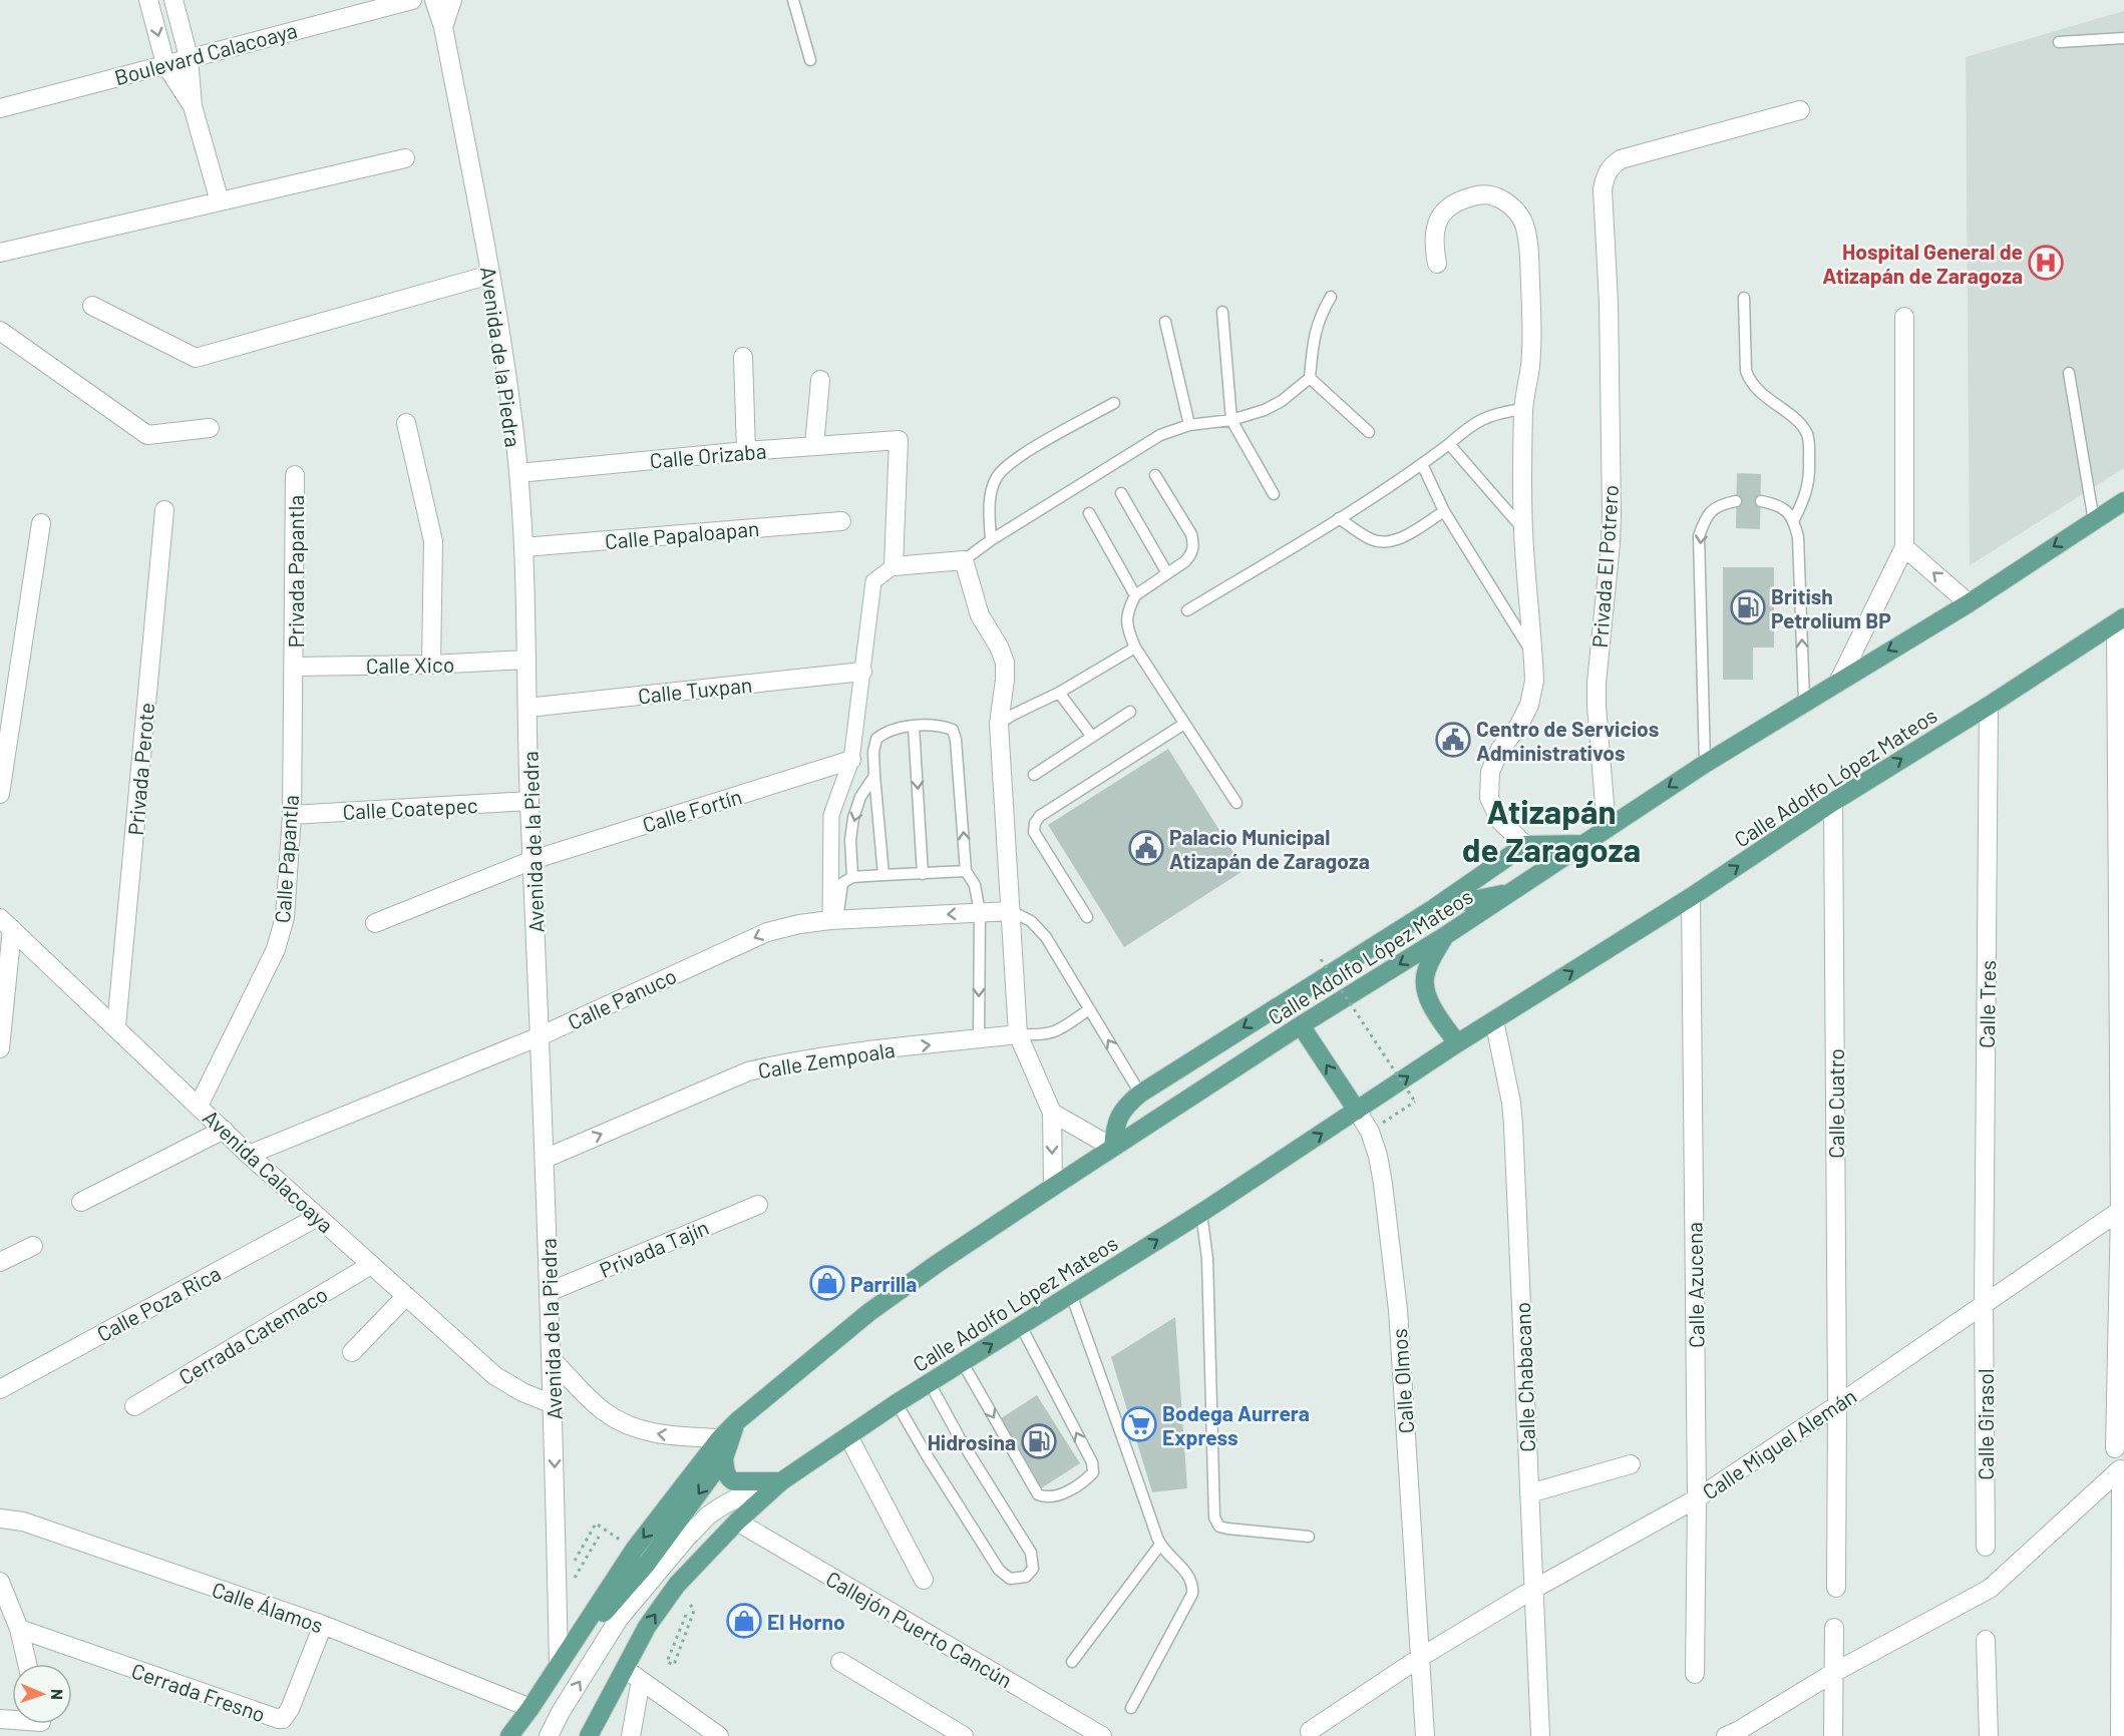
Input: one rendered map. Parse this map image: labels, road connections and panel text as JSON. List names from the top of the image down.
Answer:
{
  "streets": {
    "main road": ["Calle Adolfo López Mateos"],
    "street": [
      "Boulevard Calacoaya",
      "Avenida de la Piedra",
      "Calle Orizaba",
      "Calle Papaloapan",
      "Privada El Potrero",
      "Privada Papantla",
      "Calle Xico",
      "Calle Tuxpan",
      "Privada Perote",
      "Calle Coatepec",
      "Calle Fortín",
      "Calle Papantla",
      "Calle Panuco",
      "Calle Tres",
      "Calle Zempoala",
      "Calle Cuatro",
      "Avenida Calacoaya",
      "Privada Tajín",
      "Calle Azucena",
      "Calle Poza Rica",
      "Cerrada Catemaco",
      "Calle Chabacano",
      "Calle Olmos",
      "Calle Girasol",
      "Calle Miguel Alemán",
      "Calle Álamos",
      "Callejón Puerto Cancún",
      "Cerrada Fresno"
    ]
  },
  "crossings": [
    ["Avenida de la Piedra", "Calle Orizaba"],
    ["Avenida de la Piedra", "Calle Papaloapan"],
    ["Avenida de la Piedra", "Calle Xico"],
    ["Avenida de la Piedra", "Calle Tuxpan"],
    ["Avenida de la Piedra", "Calle Adolfo López Mateos"],
    ["Avenida de la Piedra", "Calle Coatepec"],
    ["Avenida de la Piedra", "Calle Fortín"],
    ["Avenida de la Piedra", "Calle Panuco"],
    ["Avenida de la Piedra", "Calle Zempoala"],
    ["Avenida de la Piedra", "Avenida Calacoaya"],
    ["Avenida de la Piedra", "Privada Tajín"],
    ["Privada El Potrero", "Calle Adolfo López Mateos"],
    ["Privada Papantla", "Calle Xico"],
    ["Privada Papantla", "Calle Papantla"],
    ["Calle Xico", "Calle Papantla"],
    ["Privada Perote", "Avenida Calacoaya"],
    ["Calle Adolfo López Mateos", "Calle Tres"],
    ["Calle Adolfo López Mateos", "Calle Cuatro"],
    ["Calle Adolfo López Mateos", "Calle Azucena"],
    ["Calle Adolfo López Mateos", "Calle Chabacano"],
    ["Calle Adolfo López Mateos", "Calle Olmos"],
    ["Calle Adolfo López Mateos", "Callejón Puerto Cancún"],
    ["Calle Coatepec", "Calle Papantla"],
    ["Calle Papantla", "Avenida Calacoaya"],
    ["Calle Panuco", "Avenida Calacoaya"],
    ["Calle Tres", "Calle Girasol"],
    ["Calle Tres", "Calle Miguel Alemán"],
    ["Calle Cuatro", "Calle Miguel Alemán"],
    ["Avenida Calacoaya", "Calle Poza Rica"],
    ["Avenida Calacoaya", "Cerrada Catemaco"],
    ["Calle Azucena", "Calle Miguel Alemán"],
    ["Calle Chabacano", "Calle Miguel Alemán"],
    ["Calle Olmos", "Calle Miguel Alemán"],
    ["Calle Girasol", "Calle Miguel Alemán"],
    ["Calle Álamos", "Cerrada Fresno"]
  ],
  "one_way": ["Calle Panuco", "Calle Zempoala"],
  "districts": ["Atizapán de Zaragoza"],
  "places": {
    "hospital": ["Hospital General de Atizapán de Zaragoza"],
    "fuel station": ["British Petrolium BP", "Hidrosina"],
    "public building": ["Centro de Servicios Administrativos", "Palacio Municipal Atizapán de Zaragoza"],
    "shop": ["Parrilla", "El Horno"],
    "supermarket": ["Bodega Aurrera Express"]
  },
  "north": "right"
}
